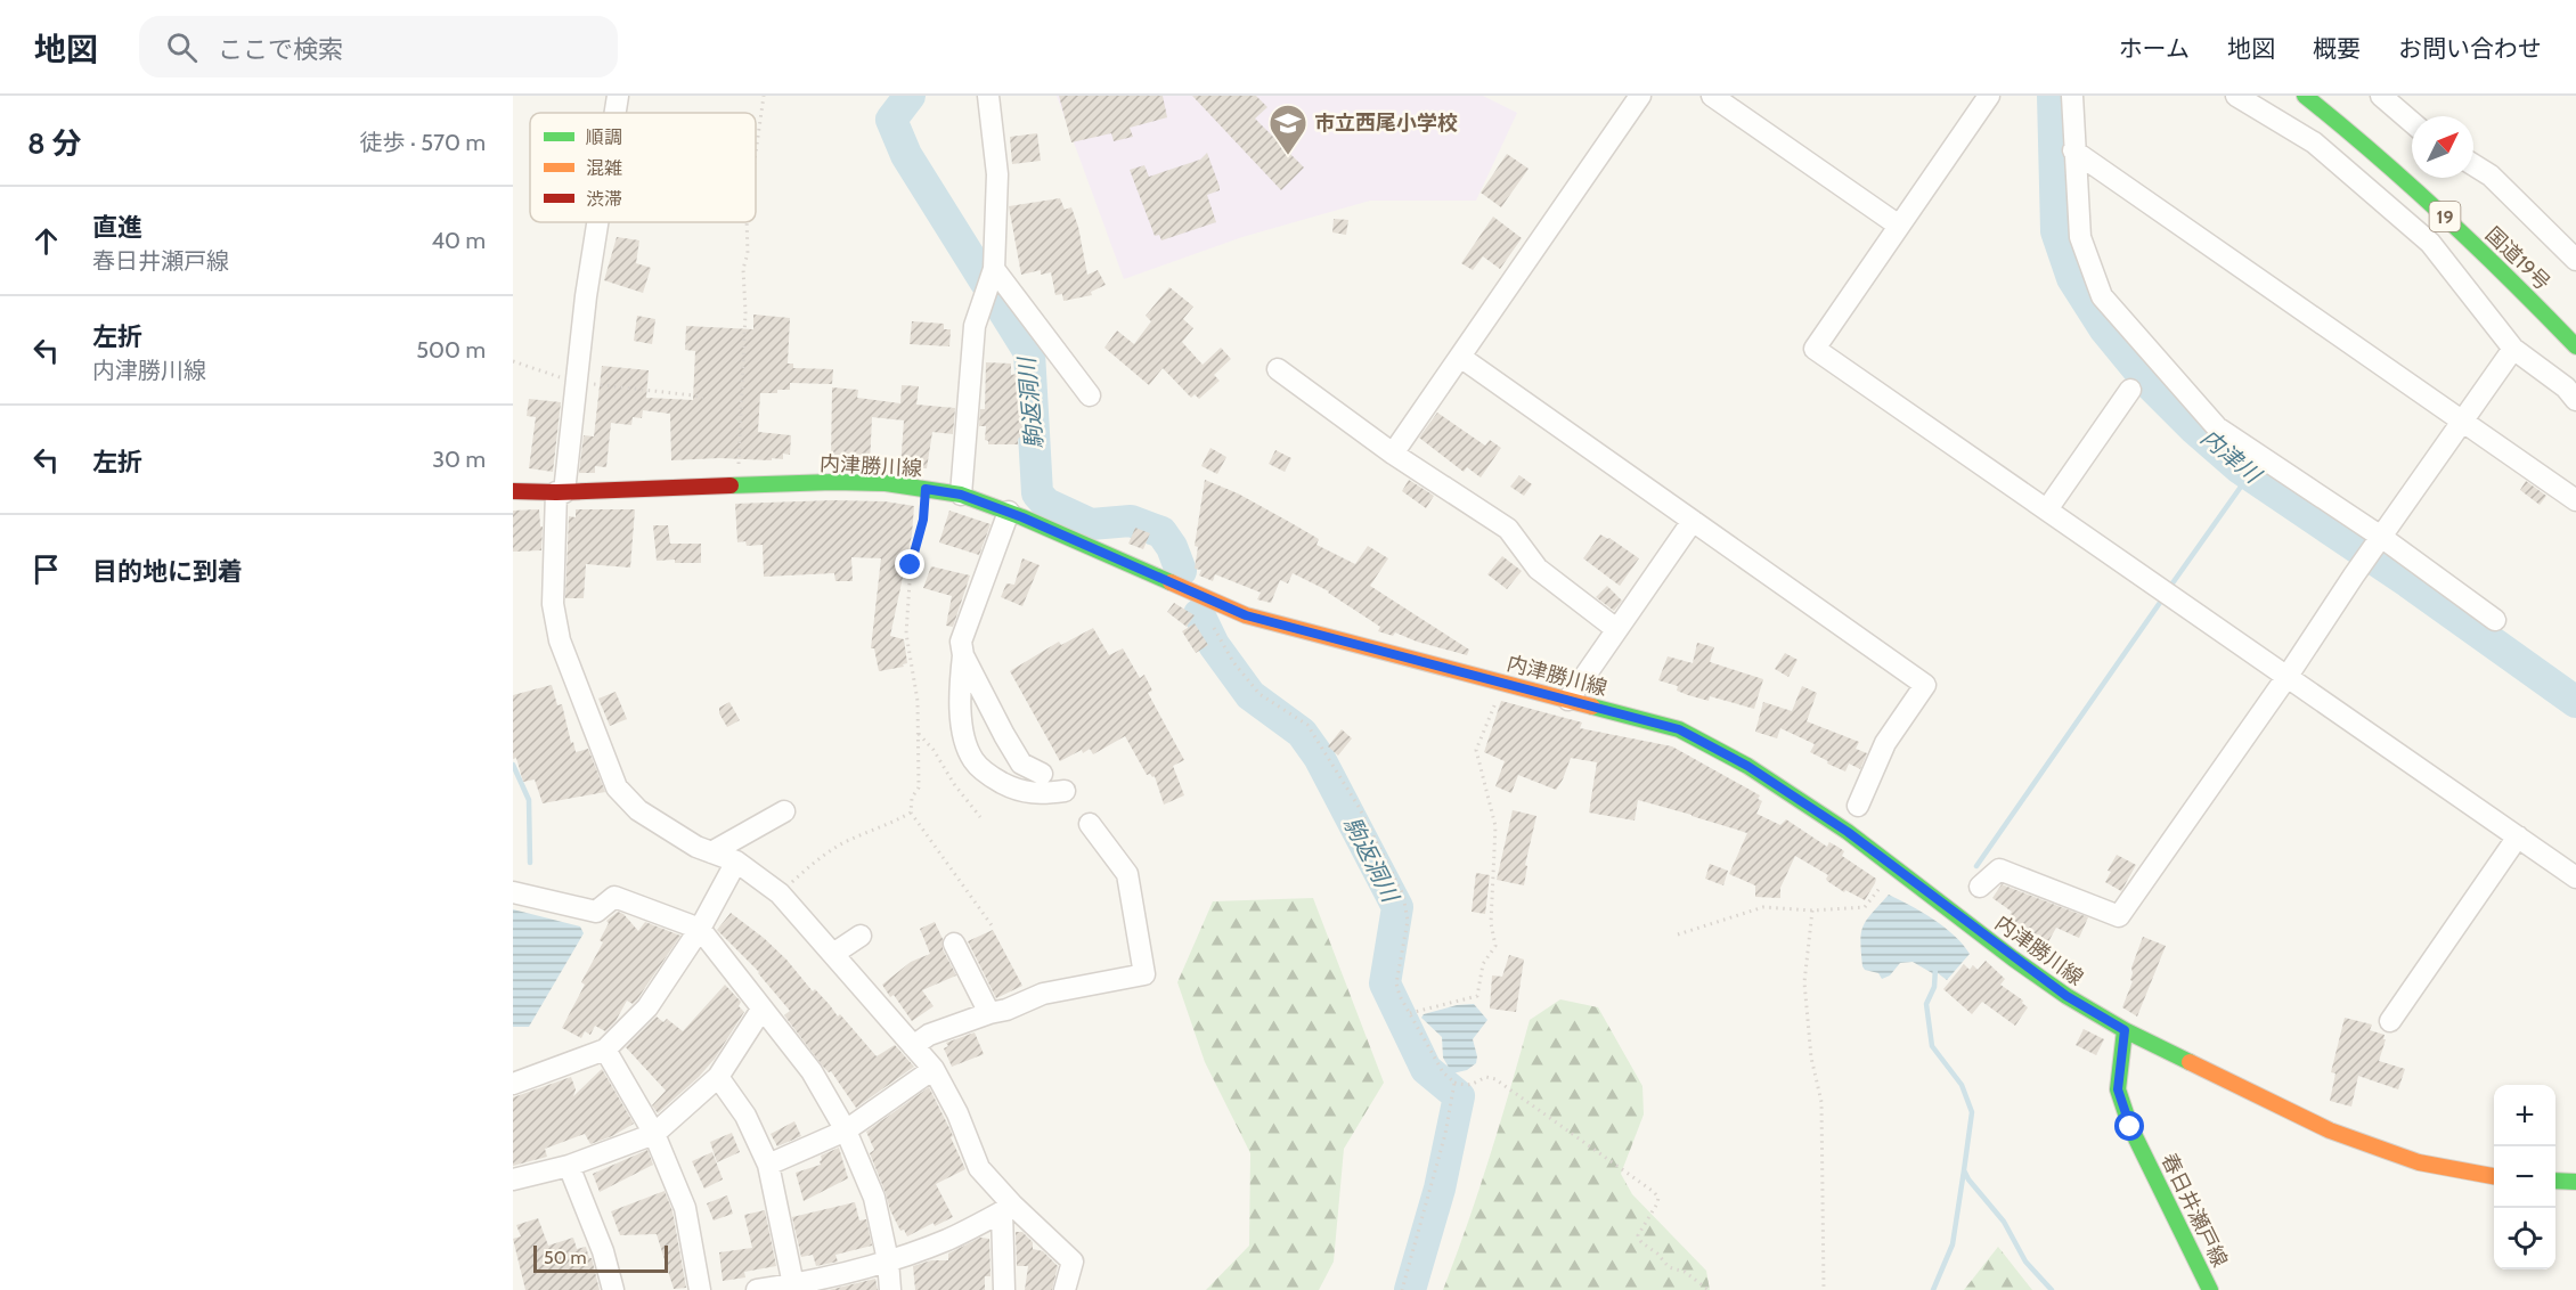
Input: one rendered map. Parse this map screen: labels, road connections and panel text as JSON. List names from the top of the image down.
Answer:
{
  "streets": {
    "main road": [
      "19",
      "国道19号",
      "内津勝川線",
      "春日井瀬戸線"
    ]
  },
  "crossings": [
    ["内津勝川線", "春日井瀬戸線"]
  ],
  "water": ["駒返洞川", "内津川"],
  "places": {
    "school or university": ["市立西尾小学校"]
  },
  "legend": ["順調", "混雑", "渋滞"],
  "scale_bar": "50 m",
  "north": "top right",
  "page": {
    "header": "地図",
    "search": "ここで検索",
    "nav": [
      "ホーム",
      "地図",
      "概要",
      "お問い合わせ"
    ],
    "heading": ["8 分", "徒歩 · 570 m"],
    "list": [
      ["直進", "春日井瀬戸線", "40 m"],
      ["左折", "内津勝川線", "500 m"],
      ["左折", "30 m"],
      "目的地に到着"
    ],
    "map_buttons": ["+", "−"],
    "scale": "50 m"
  }
}
